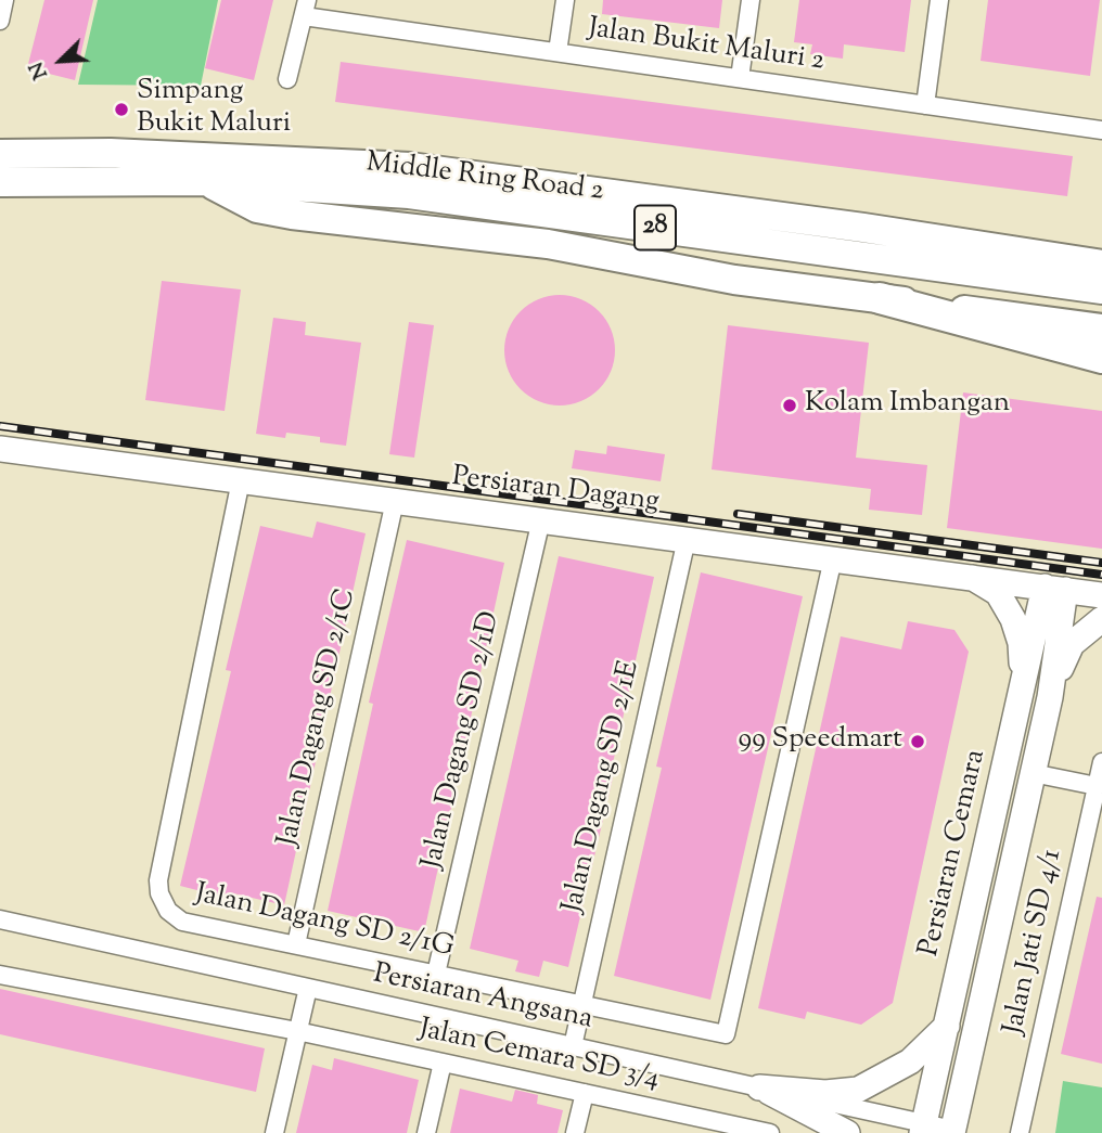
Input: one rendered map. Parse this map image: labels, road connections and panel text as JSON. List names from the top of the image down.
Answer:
{
  "streets": {
    "highway": ["Middle Ring Road 2", "28"],
    "main road": ["Persiaran Dagang", "Persiaran Cemara"],
    "street": [
      "Jalan Bukit Maluri 2",
      "Jalan Dagang SD 2/1C",
      "Jalan Dagang SD 2/1D",
      "Jalan Dagang SD 2/1E",
      "Jalan Dagang SD 2/1G",
      "Jalan Jati SD 4/1",
      "Persiaran Angsana",
      "Jalan Cemara SD 3/4"
    ]
  },
  "crossings": [
    ["Persiaran Dagang", "Jalan Dagang SD 2/1C"],
    ["Persiaran Dagang", "Jalan Dagang SD 2/1D"],
    ["Persiaran Dagang", "Jalan Dagang SD 2/1E"],
    ["Persiaran Dagang", "Persiaran Cemara"],
    ["Persiaran Dagang", "Jalan Dagang SD 2/1G"],
    ["Jalan Dagang SD 2/1C", "Jalan Dagang SD 2/1G"],
    ["Jalan Dagang SD 2/1D", "Jalan Dagang SD 2/1G"],
    ["Jalan Dagang SD 2/1E", "Jalan Dagang SD 2/1G"],
    ["Jalan Dagang SD 2/1E", "Persiaran Angsana"],
    ["Persiaran Cemara", "Persiaran Angsana"]
  ],
  "places": ["Simpang Bukit Maluri", "Kolam Imbangan", "99 Speedmart"],
  "north": "bottom left"
}
